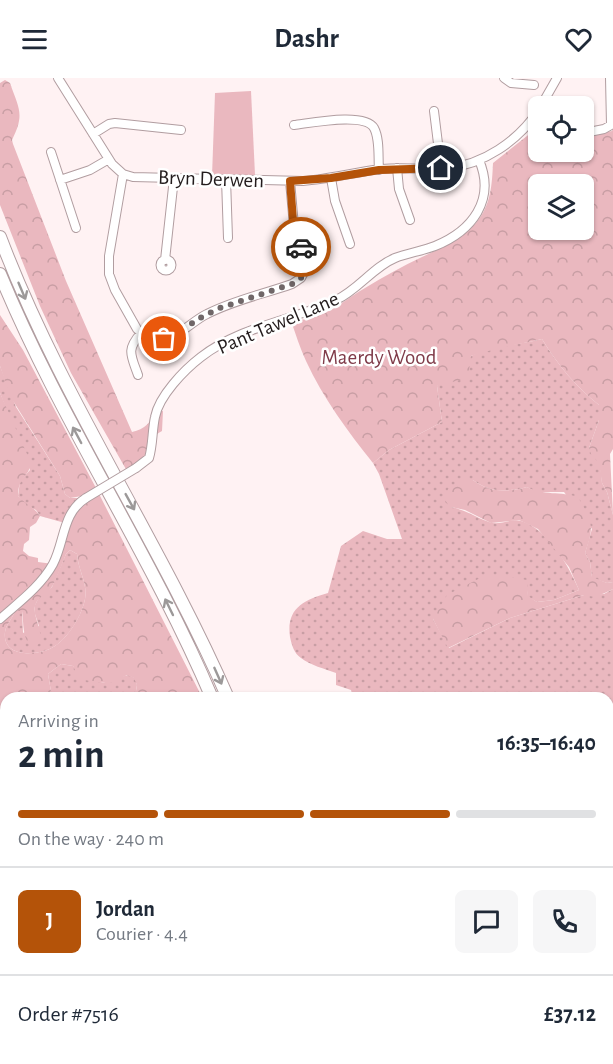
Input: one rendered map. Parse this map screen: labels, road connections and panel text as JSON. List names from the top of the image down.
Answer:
{
  "streets": {
    "street": ["Bryn Derwen", "Pant Tawel Lane"]
  },
  "crossings": [
    ["Bryn Derwen", "Pant Tawel Lane"]
  ],
  "parks": ["Maerdy Wood"],
  "page": {
    "header": "Dashr",
    "heading": ["2 min", "Arriving in", "16:35–16:40"],
    "panel": [
      "Jordan",
      "Courier · 4.4",
      "Order #7516",
      "£37.12"
    ],
    "bar": "On the way · 240 m",
    "round": "J"
  }
}
